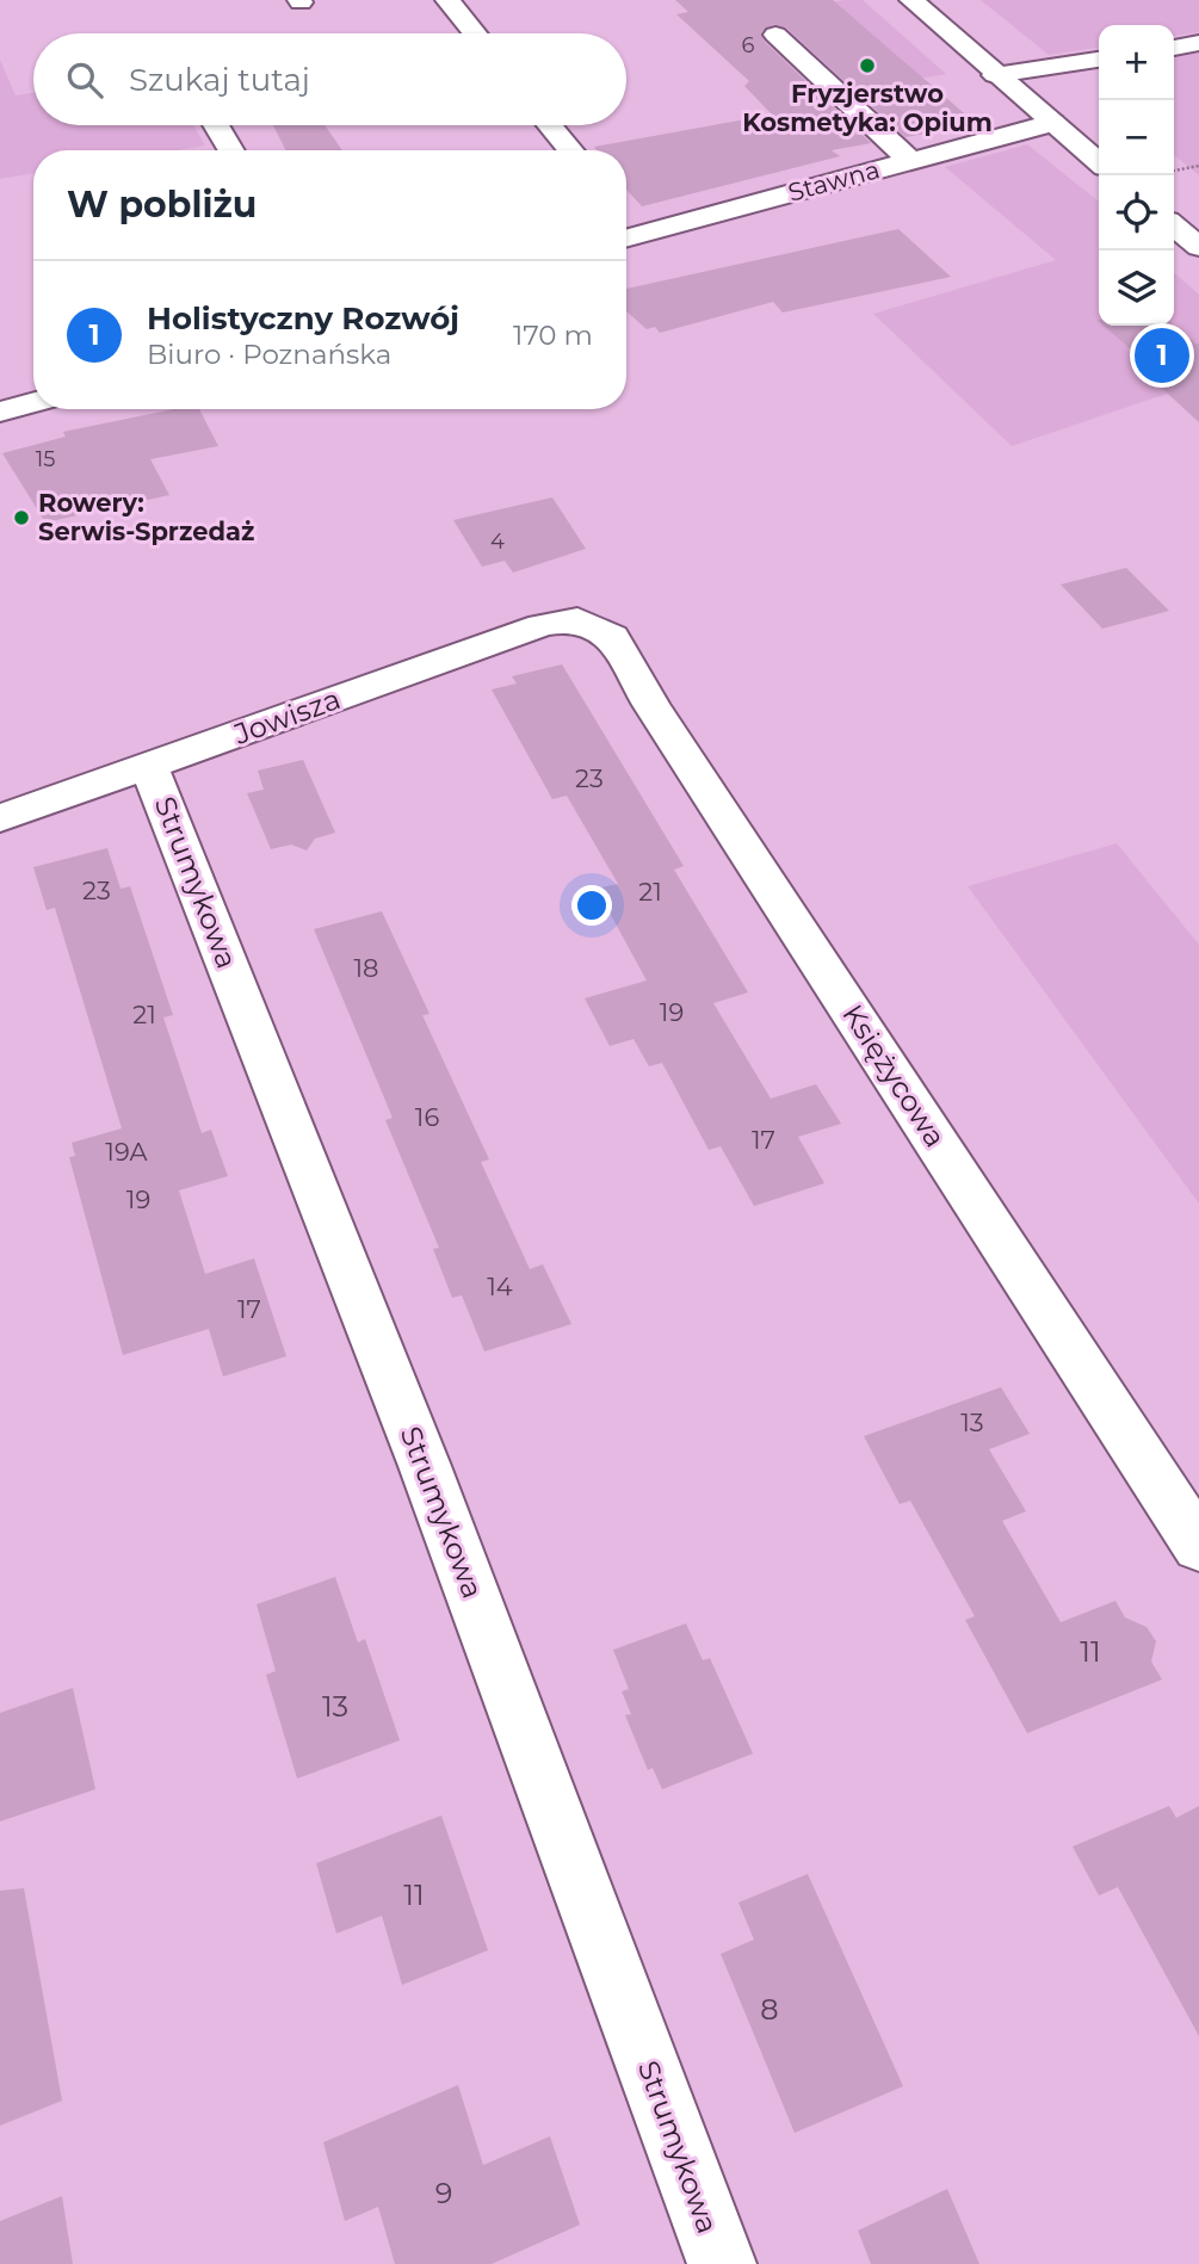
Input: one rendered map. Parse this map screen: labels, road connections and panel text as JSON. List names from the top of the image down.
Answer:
{
  "streets": {
    "street": [
      "Stawna",
      "Jowisza",
      "Strumykowa",
      "Księżycowa"
    ]
  },
  "crossings": [
    ["Jowisza", "Strumykowa"],
    ["Jowisza", "Księżycowa"]
  ],
  "places": ["Fryzjerstwo Kosmetyka: Opium", "Rowery: Serwis-Sprzedaż"],
  "house_numbers": [
    "6",
    "15",
    "4",
    "23",
    "23",
    "21",
    "18",
    "19",
    "21",
    "16",
    "17",
    "19A",
    "19",
    "14",
    "17",
    "13",
    "11",
    "13",
    "11",
    "8",
    "9"
  ],
  "page": {
    "map_buttons": ["+", "−"],
    "search": "Szukaj tutaj",
    "heading": "W pobliżu",
    "list": [
      {
        "mark": "1",
        "name": "Holistyczny Rozwój",
        "note": "Biuro · Poznańska",
        "value": "170 m"
      }
    ],
    "pins": "1"
  }
}
